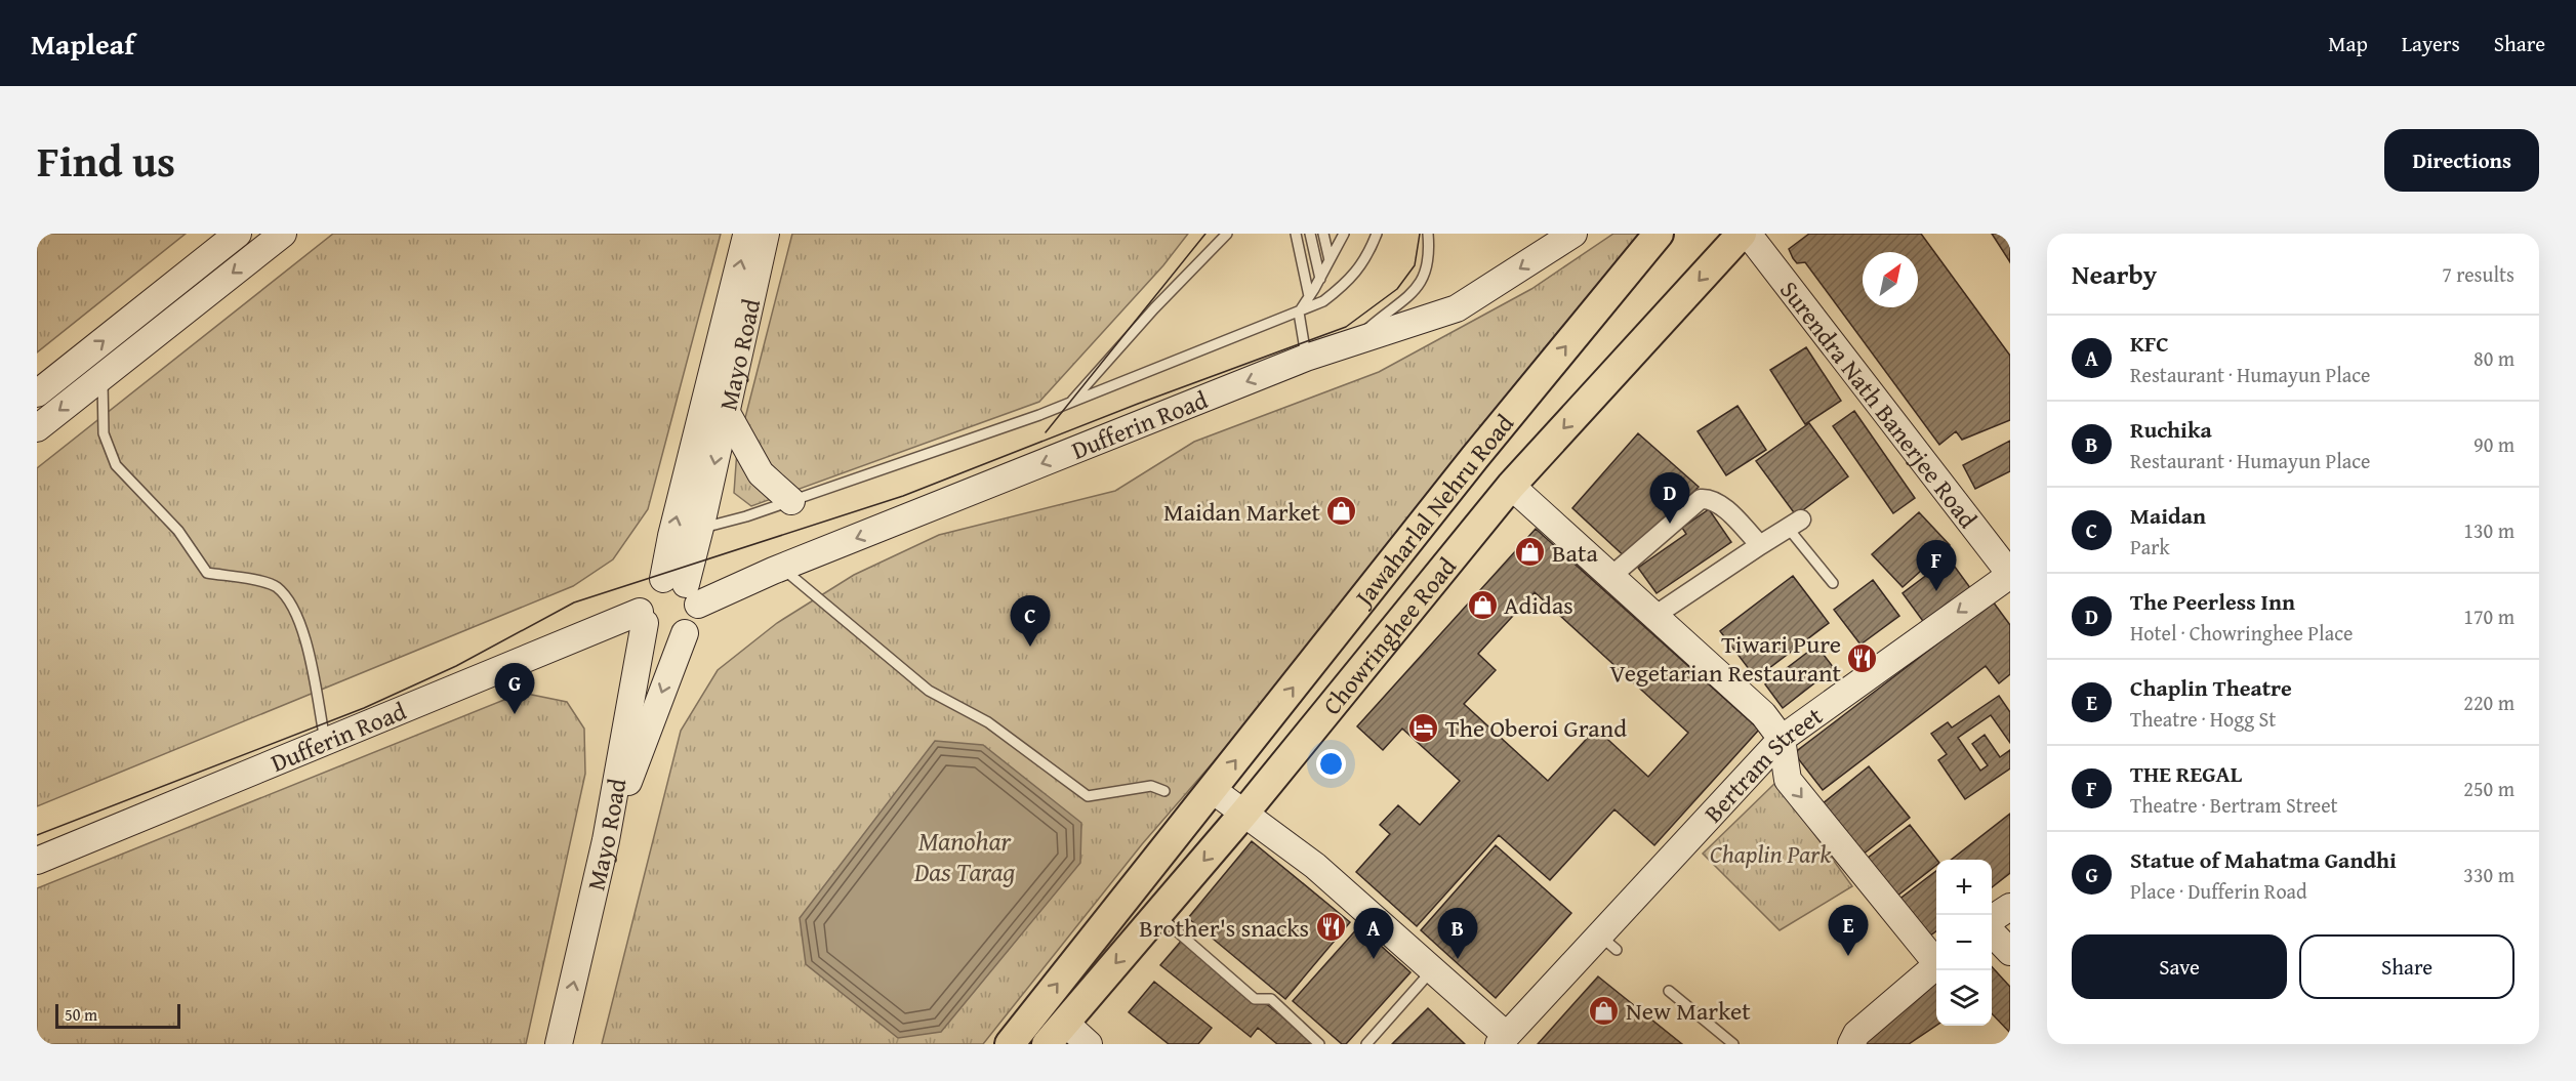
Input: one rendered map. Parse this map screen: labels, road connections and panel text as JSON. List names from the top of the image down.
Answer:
{
  "streets": {
    "main road": [
      "Mayo Road",
      "Surendra Nath Banerjee Road",
      "Dufferin Road",
      "Jawaharlal Nehru Road",
      "Chowringhee Road",
      "Bertram Street"
    ]
  },
  "crossings": [
    ["Mayo Road", "Dufferin Road"],
    ["Surendra Nath Banerjee Road", "Bertram Street"]
  ],
  "one_way": ["Dufferin Road", "Jawaharlal Nehru Road", "Bertram Street"],
  "water": ["Manohar Das Tarag"],
  "parks": ["Chaplin Park"],
  "places": {
    "shop": [
      "Maidan Market",
      "Bata",
      "Adidas",
      "New Market"
    ],
    "restaurant": ["Tiwari Pure Vegetarian Restaurant", "Brother's snacks"],
    "hotel": ["The Oberoi Grand"]
  },
  "scale_bar": "50 m",
  "north": "top right",
  "page": {
    "header": "Mapleaf",
    "nav": ["Map", "Layers", "Share"],
    "title": "Find us",
    "buttons": [
      "Directions",
      ["Save", "Share"]
    ],
    "heading": ["Nearby", "7 results"],
    "list": [
      {
        "mark": "A",
        "name": "KFC",
        "note": "Restaurant · Humayun Place",
        "value": "80 m"
      },
      {
        "mark": "B",
        "name": "Ruchika",
        "note": "Restaurant · Humayun Place",
        "value": "90 m"
      },
      {
        "mark": "C",
        "name": "Maidan",
        "note": "Park",
        "value": "130 m"
      },
      {
        "mark": "D",
        "name": "The Peerless Inn",
        "note": "Hotel · Chowringhee Place",
        "value": "170 m"
      },
      {
        "mark": "E",
        "name": "Chaplin Theatre",
        "note": "Theatre · Hogg St",
        "value": "220 m"
      },
      {
        "mark": "F",
        "name": "THE REGAL",
        "note": "Theatre · Bertram Street",
        "value": "250 m"
      },
      {
        "mark": "G",
        "name": "Statue of Mahatma Gandhi",
        "note": "Place · Dufferin Road",
        "value": "330 m"
      }
    ],
    "pins": [
      "D",
      "F",
      "C",
      "G",
      "E",
      "A",
      "B"
    ],
    "map_buttons": ["+", "−"],
    "scale": "50 m"
  }
}
